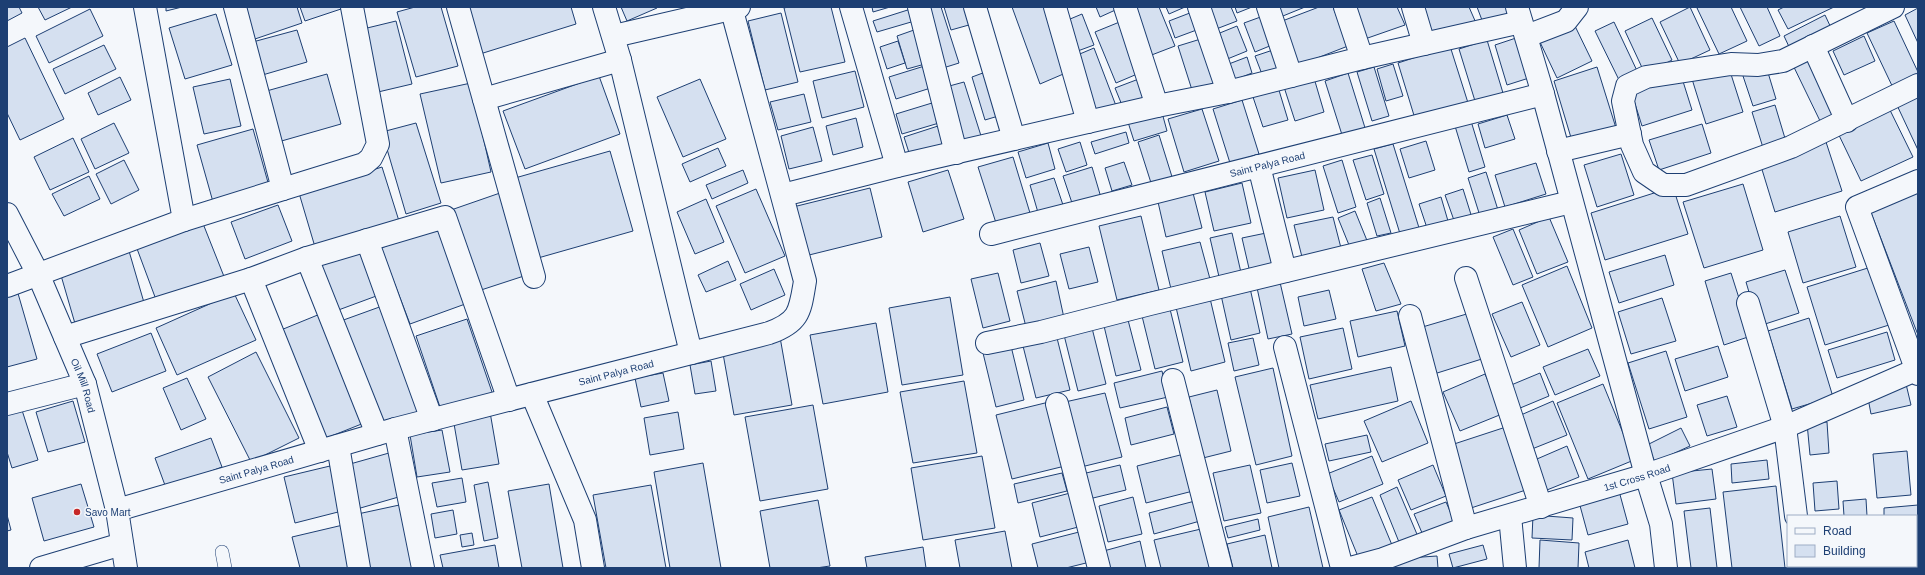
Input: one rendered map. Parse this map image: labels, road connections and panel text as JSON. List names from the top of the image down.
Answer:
{
  "streets": {
    "street": ["Saint Palya Road", "Oil Mill Road", "1st Cross Road"]
  },
  "crossings": [
    ["Saint Palya Road", "Oil Mill Road"]
  ],
  "places": ["Savo Mart"],
  "legend": ["Road", "Building"]
}
